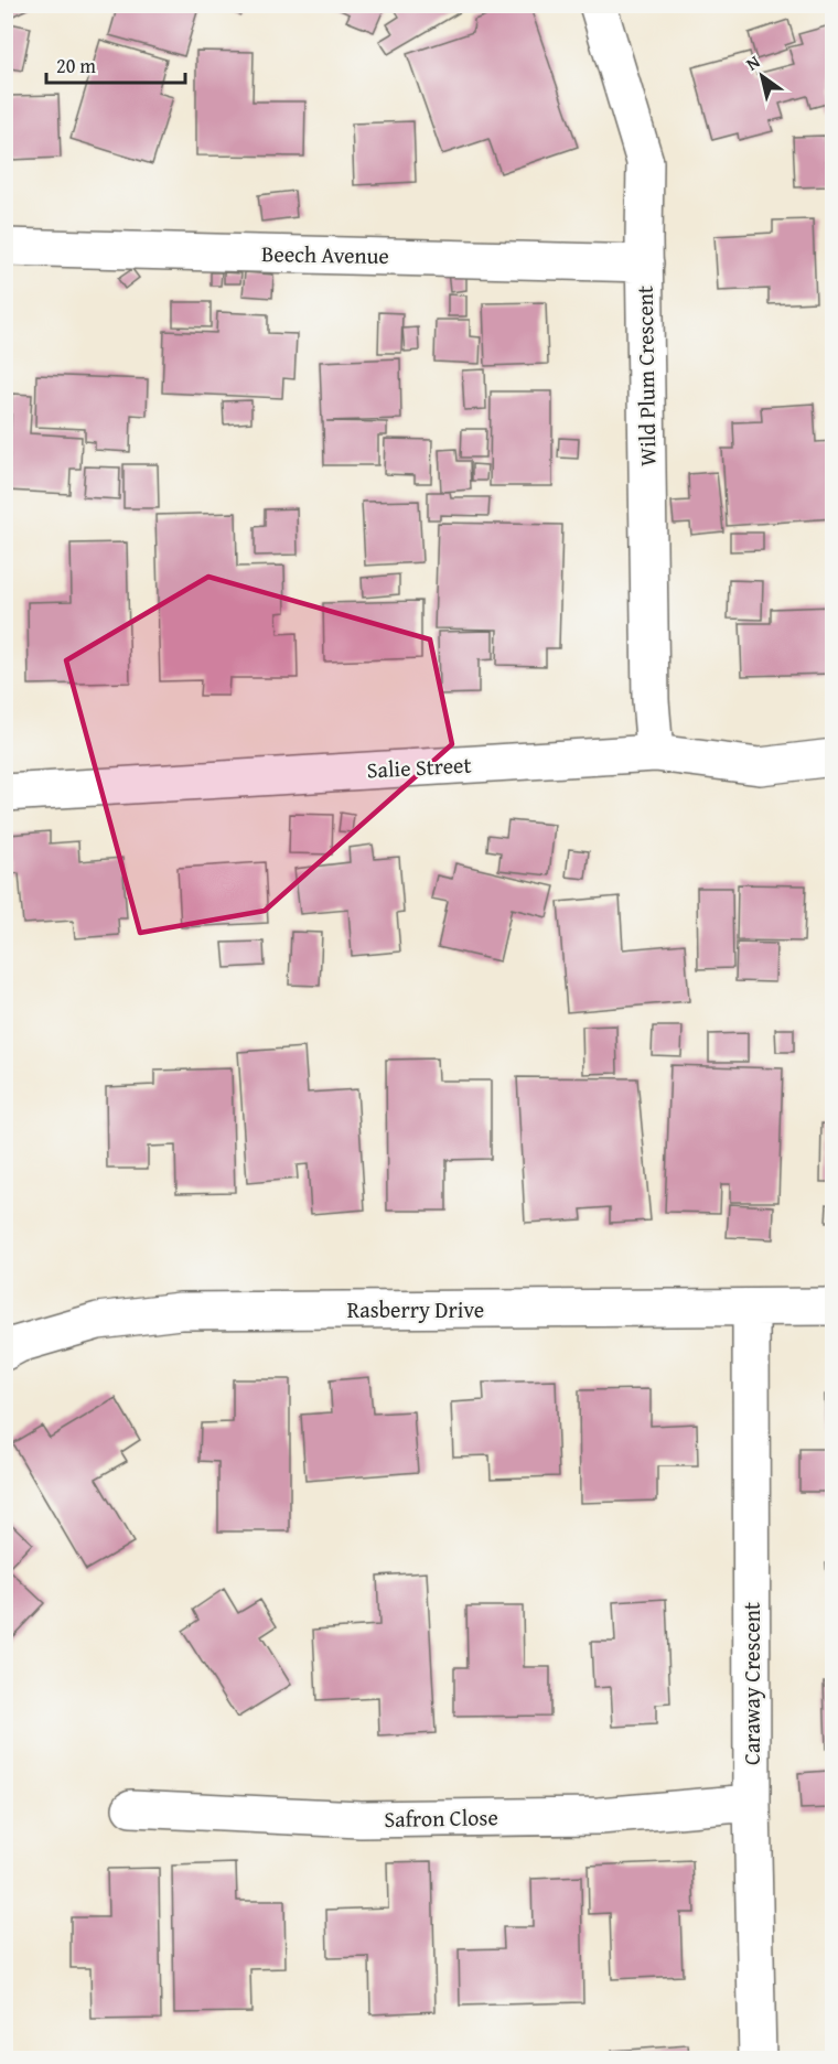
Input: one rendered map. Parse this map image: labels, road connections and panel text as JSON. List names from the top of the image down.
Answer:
{
  "streets": {
    "street": [
      "Beech Avenue",
      "Wild Plum Crescent",
      "Salie Street",
      "Rasberry Drive",
      "Caraway Crescent",
      "Safron Close"
    ]
  },
  "crossings": [
    ["Beech Avenue", "Wild Plum Crescent"],
    ["Wild Plum Crescent", "Salie Street"],
    ["Rasberry Drive", "Caraway Crescent"],
    ["Caraway Crescent", "Safron Close"]
  ],
  "scale_bar": "20 m",
  "north": "top left"
}
